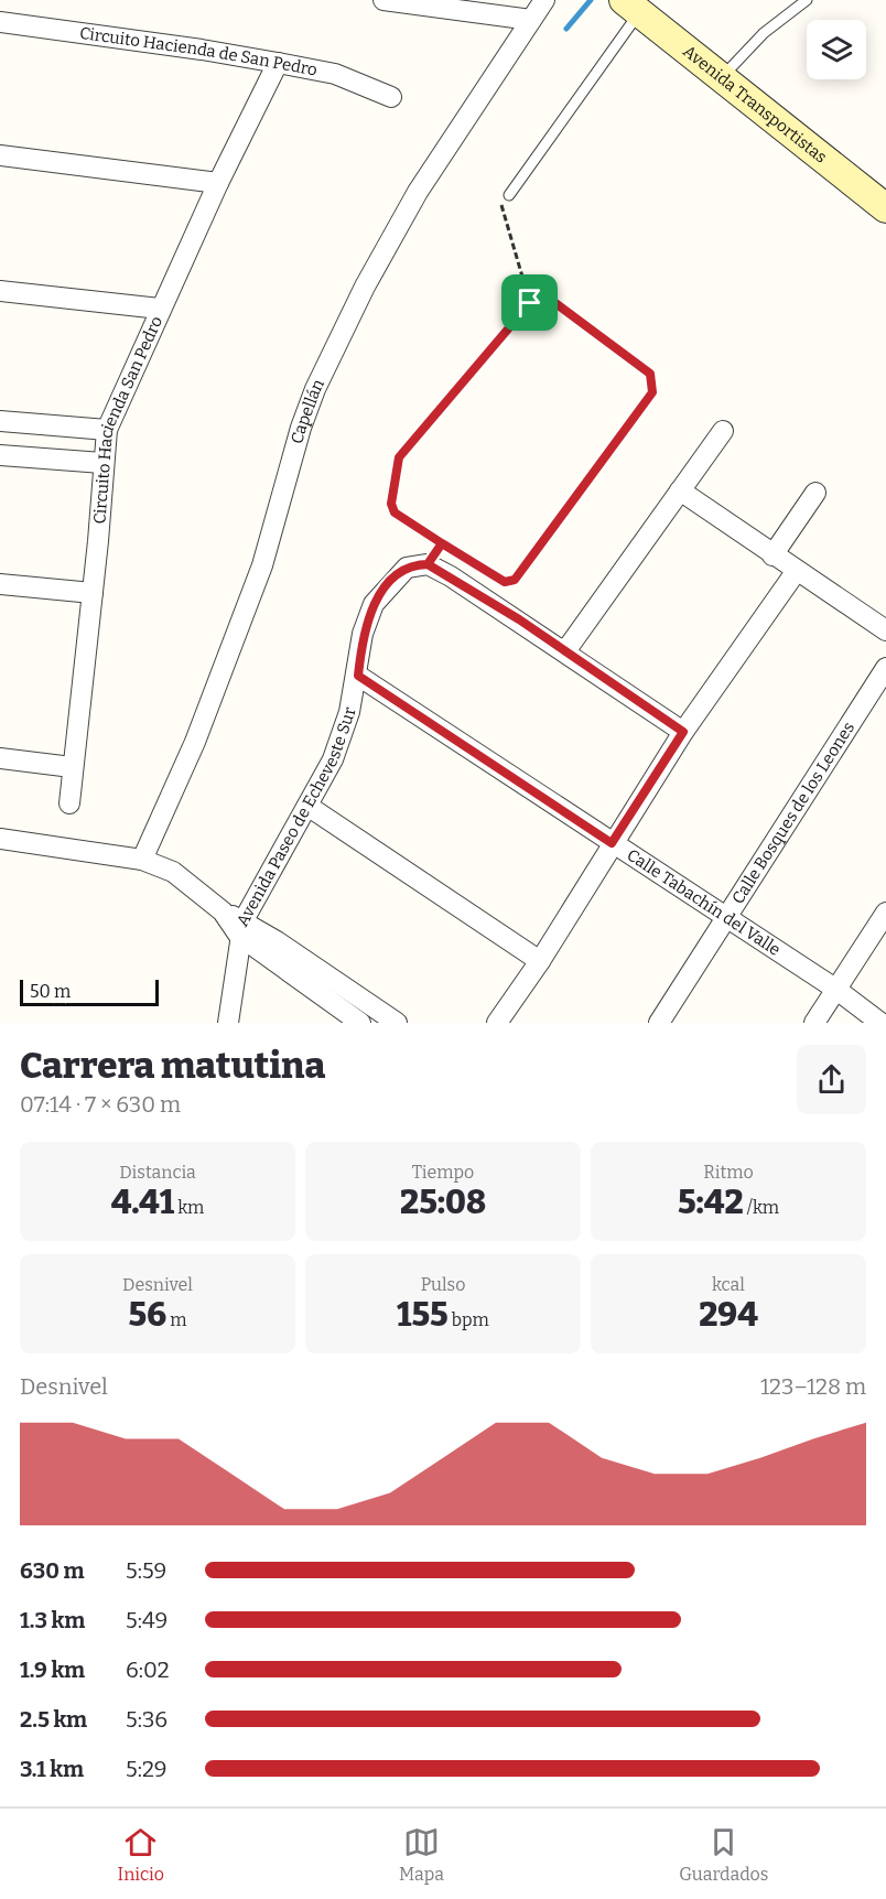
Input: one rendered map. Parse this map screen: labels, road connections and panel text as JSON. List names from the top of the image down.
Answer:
{
  "streets": {
    "street": [
      "Circuito Hacienda de San Pedro",
      "Avenida Transportistas",
      "Capellán",
      "Circuito Hacienda San Pedro",
      "Calle Bosques de los Leones",
      "Avenida Paseo de Echeveste Sur",
      "Calle Tabachín del Valle"
    ]
  },
  "crossings": [
    ["Circuito Hacienda de San Pedro", "Circuito Hacienda San Pedro"],
    ["Calle Bosques de los Leones", "Calle Tabachín del Valle"],
    ["Avenida Paseo de Echeveste Sur", "Calle Tabachín del Valle"]
  ],
  "scale_bar": "50 m",
  "page": {
    "scale": "50 m",
    "heading": ["Carrera matutina", "07:14 · 7 × 630 m"],
    "stats": [
      ["Distancia", "4.41 km"],
      ["Tiempo", "25:08"],
      ["Ritmo", "5:42 /km"],
      ["Desnivel", "56 m"],
      ["Pulso", "155 bpm"],
      ["kcal", "294"]
    ],
    "chart": ["Desnivel", "123–128 m"],
    "list": [
      {
        "name": "630 m",
        "note": "5:59"
      },
      {
        "name": "1.3 km",
        "note": "5:49"
      },
      {
        "name": "1.9 km",
        "note": "6:02"
      },
      {
        "name": "2.5 km",
        "note": "5:36"
      },
      {
        "name": "3.1 km",
        "note": "5:29"
      }
    ],
    "tabs": ["Inicio", "Mapa", "Guardados"]
  }
}
